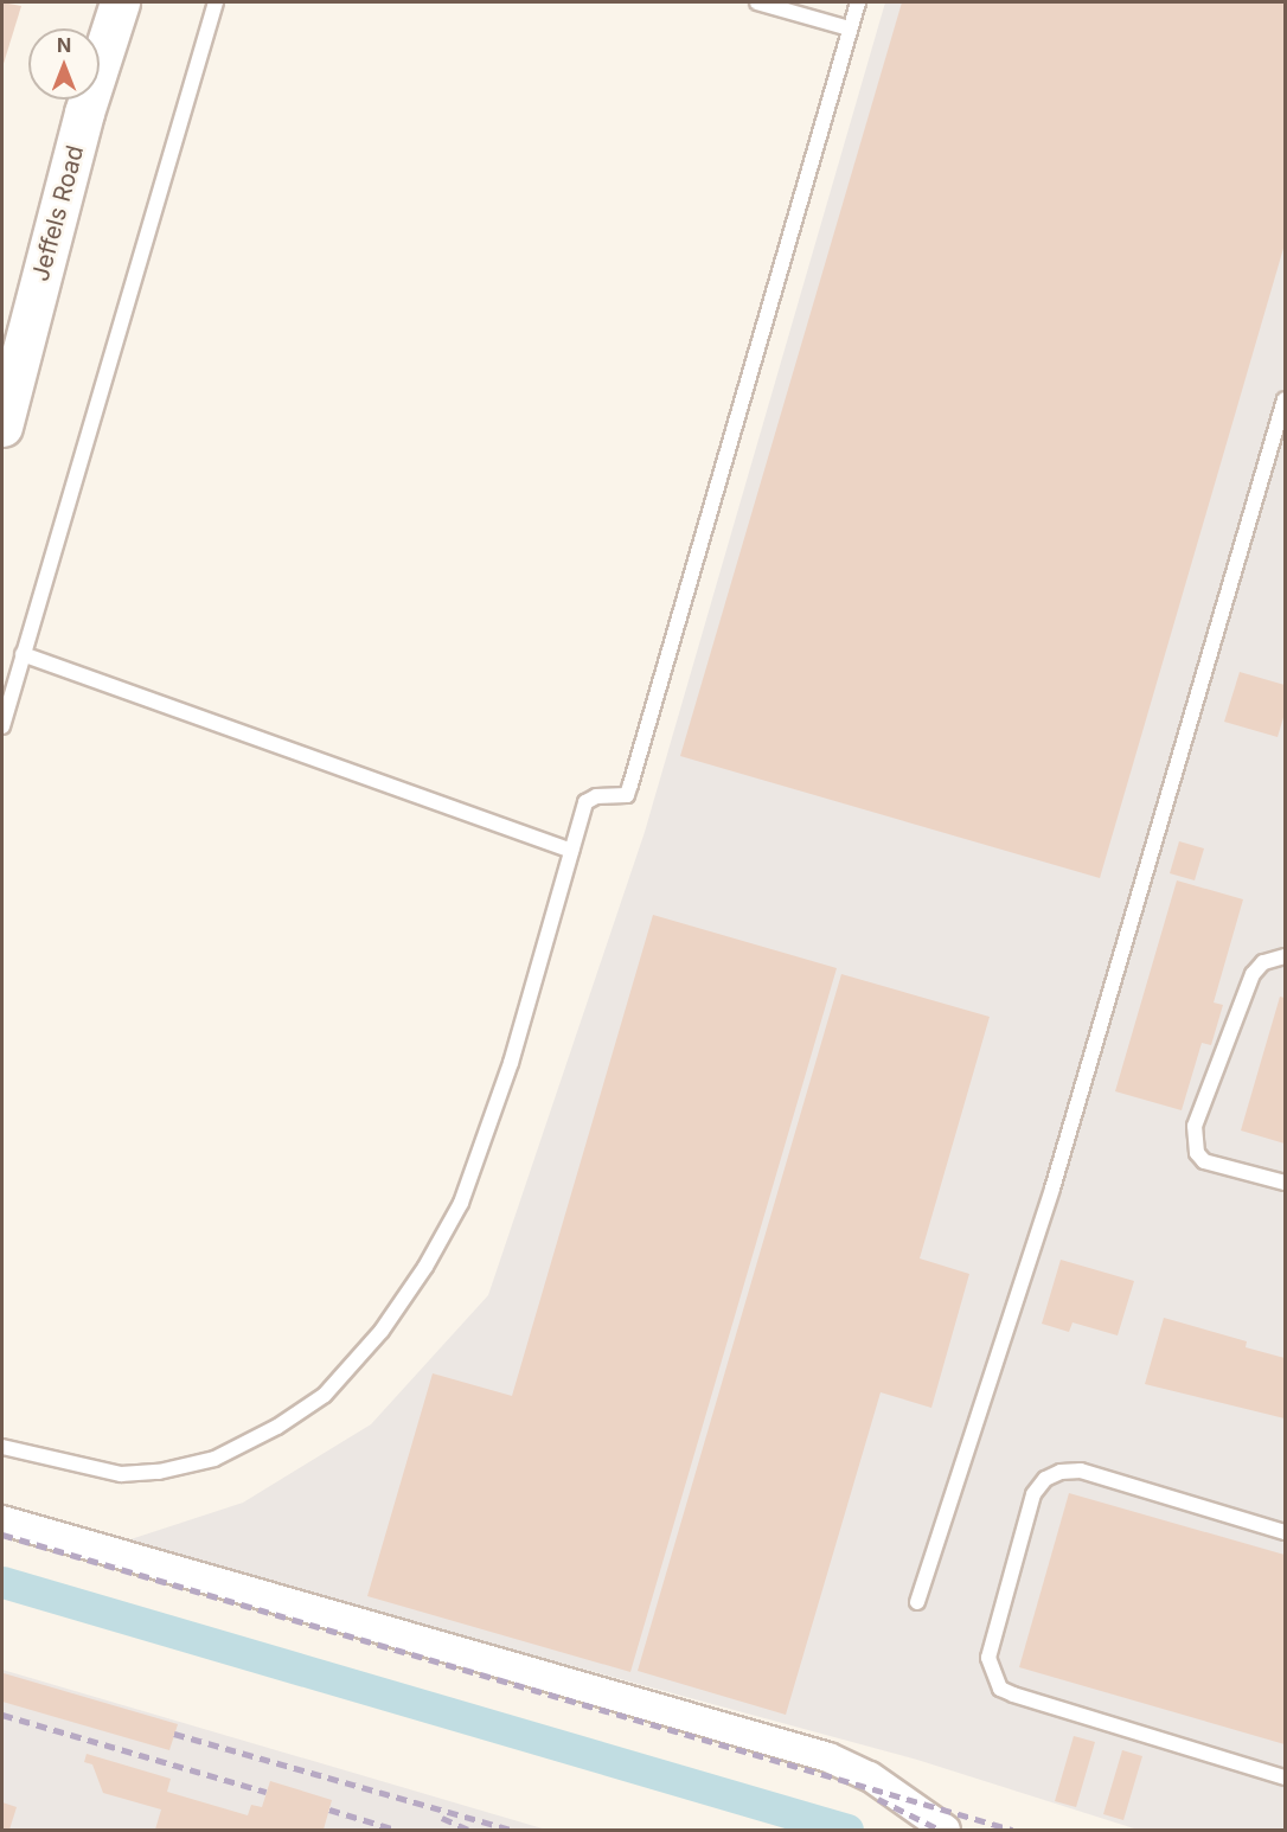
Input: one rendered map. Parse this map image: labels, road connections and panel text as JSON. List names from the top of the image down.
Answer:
{
  "streets": {
    "main road": ["Jeffels Road"]
  },
  "north": "top"
}
